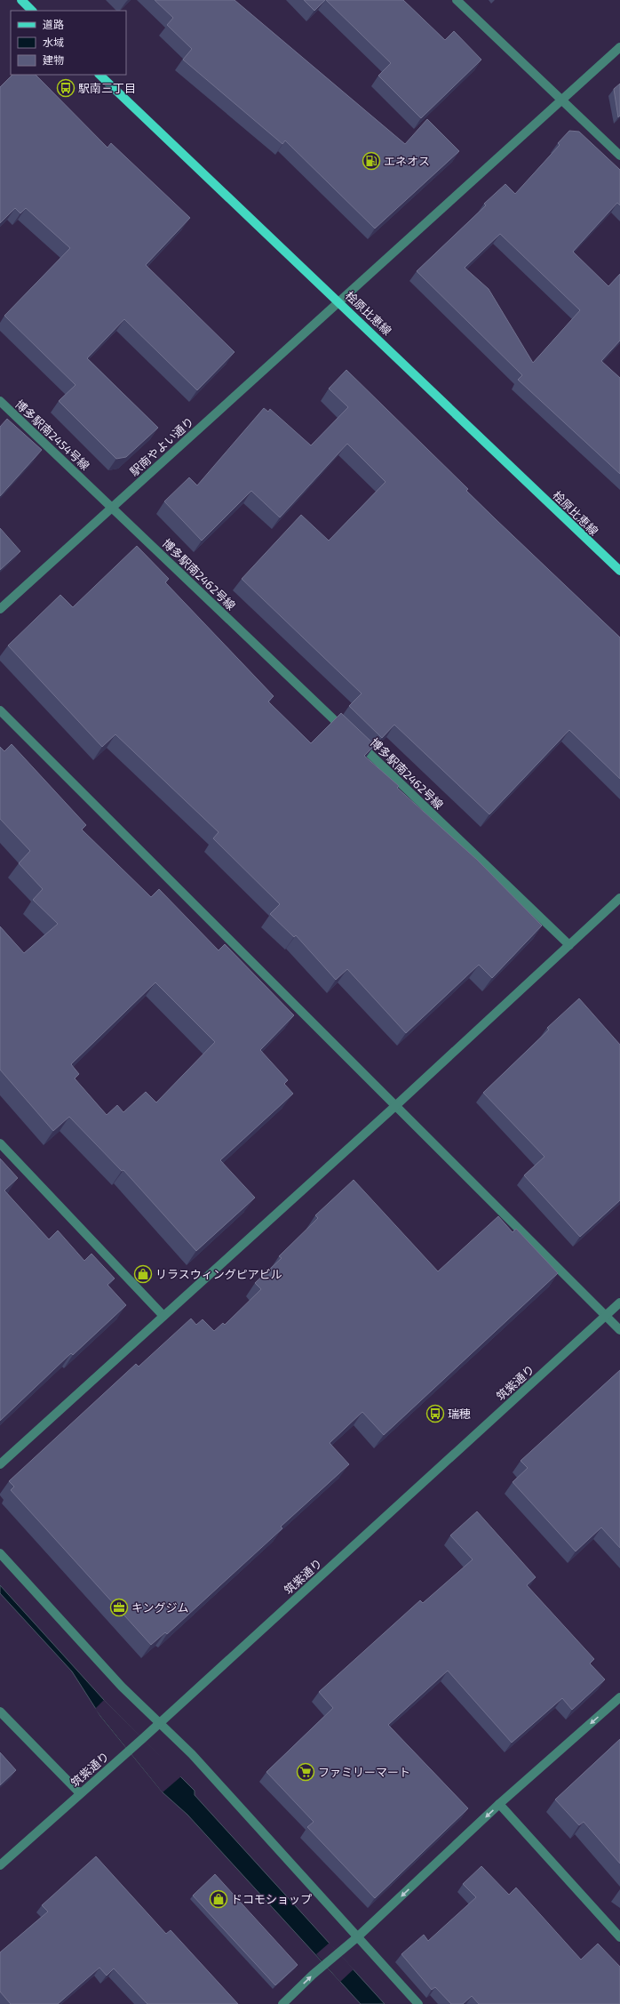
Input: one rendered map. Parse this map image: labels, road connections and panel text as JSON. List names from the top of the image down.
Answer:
{
  "streets": {
    "main road": ["桧原比恵線"],
    "street": [
      "博多駅南2454号線",
      "駅南やよい通り",
      "博多駅南2462号線",
      "筑紫通り"
    ]
  },
  "crossings": [
    ["桧原比恵線", "駅南やよい通り"],
    ["博多駅南2454号線", "駅南やよい通り"],
    ["博多駅南2454号線", "博多駅南2462号線"],
    ["駅南やよい通り", "博多駅南2462号線"]
  ],
  "places": {
    "bus stop": ["駅南三丁目", "瑞穂"],
    "fuel station": ["エネオス"],
    "shop": ["リラスウィングピアビル", "ドコモショップ"],
    "office": ["キングジム"],
    "supermarket": ["ファミリーマート"]
  },
  "legend": ["道路", "水域", "建物"]
}
